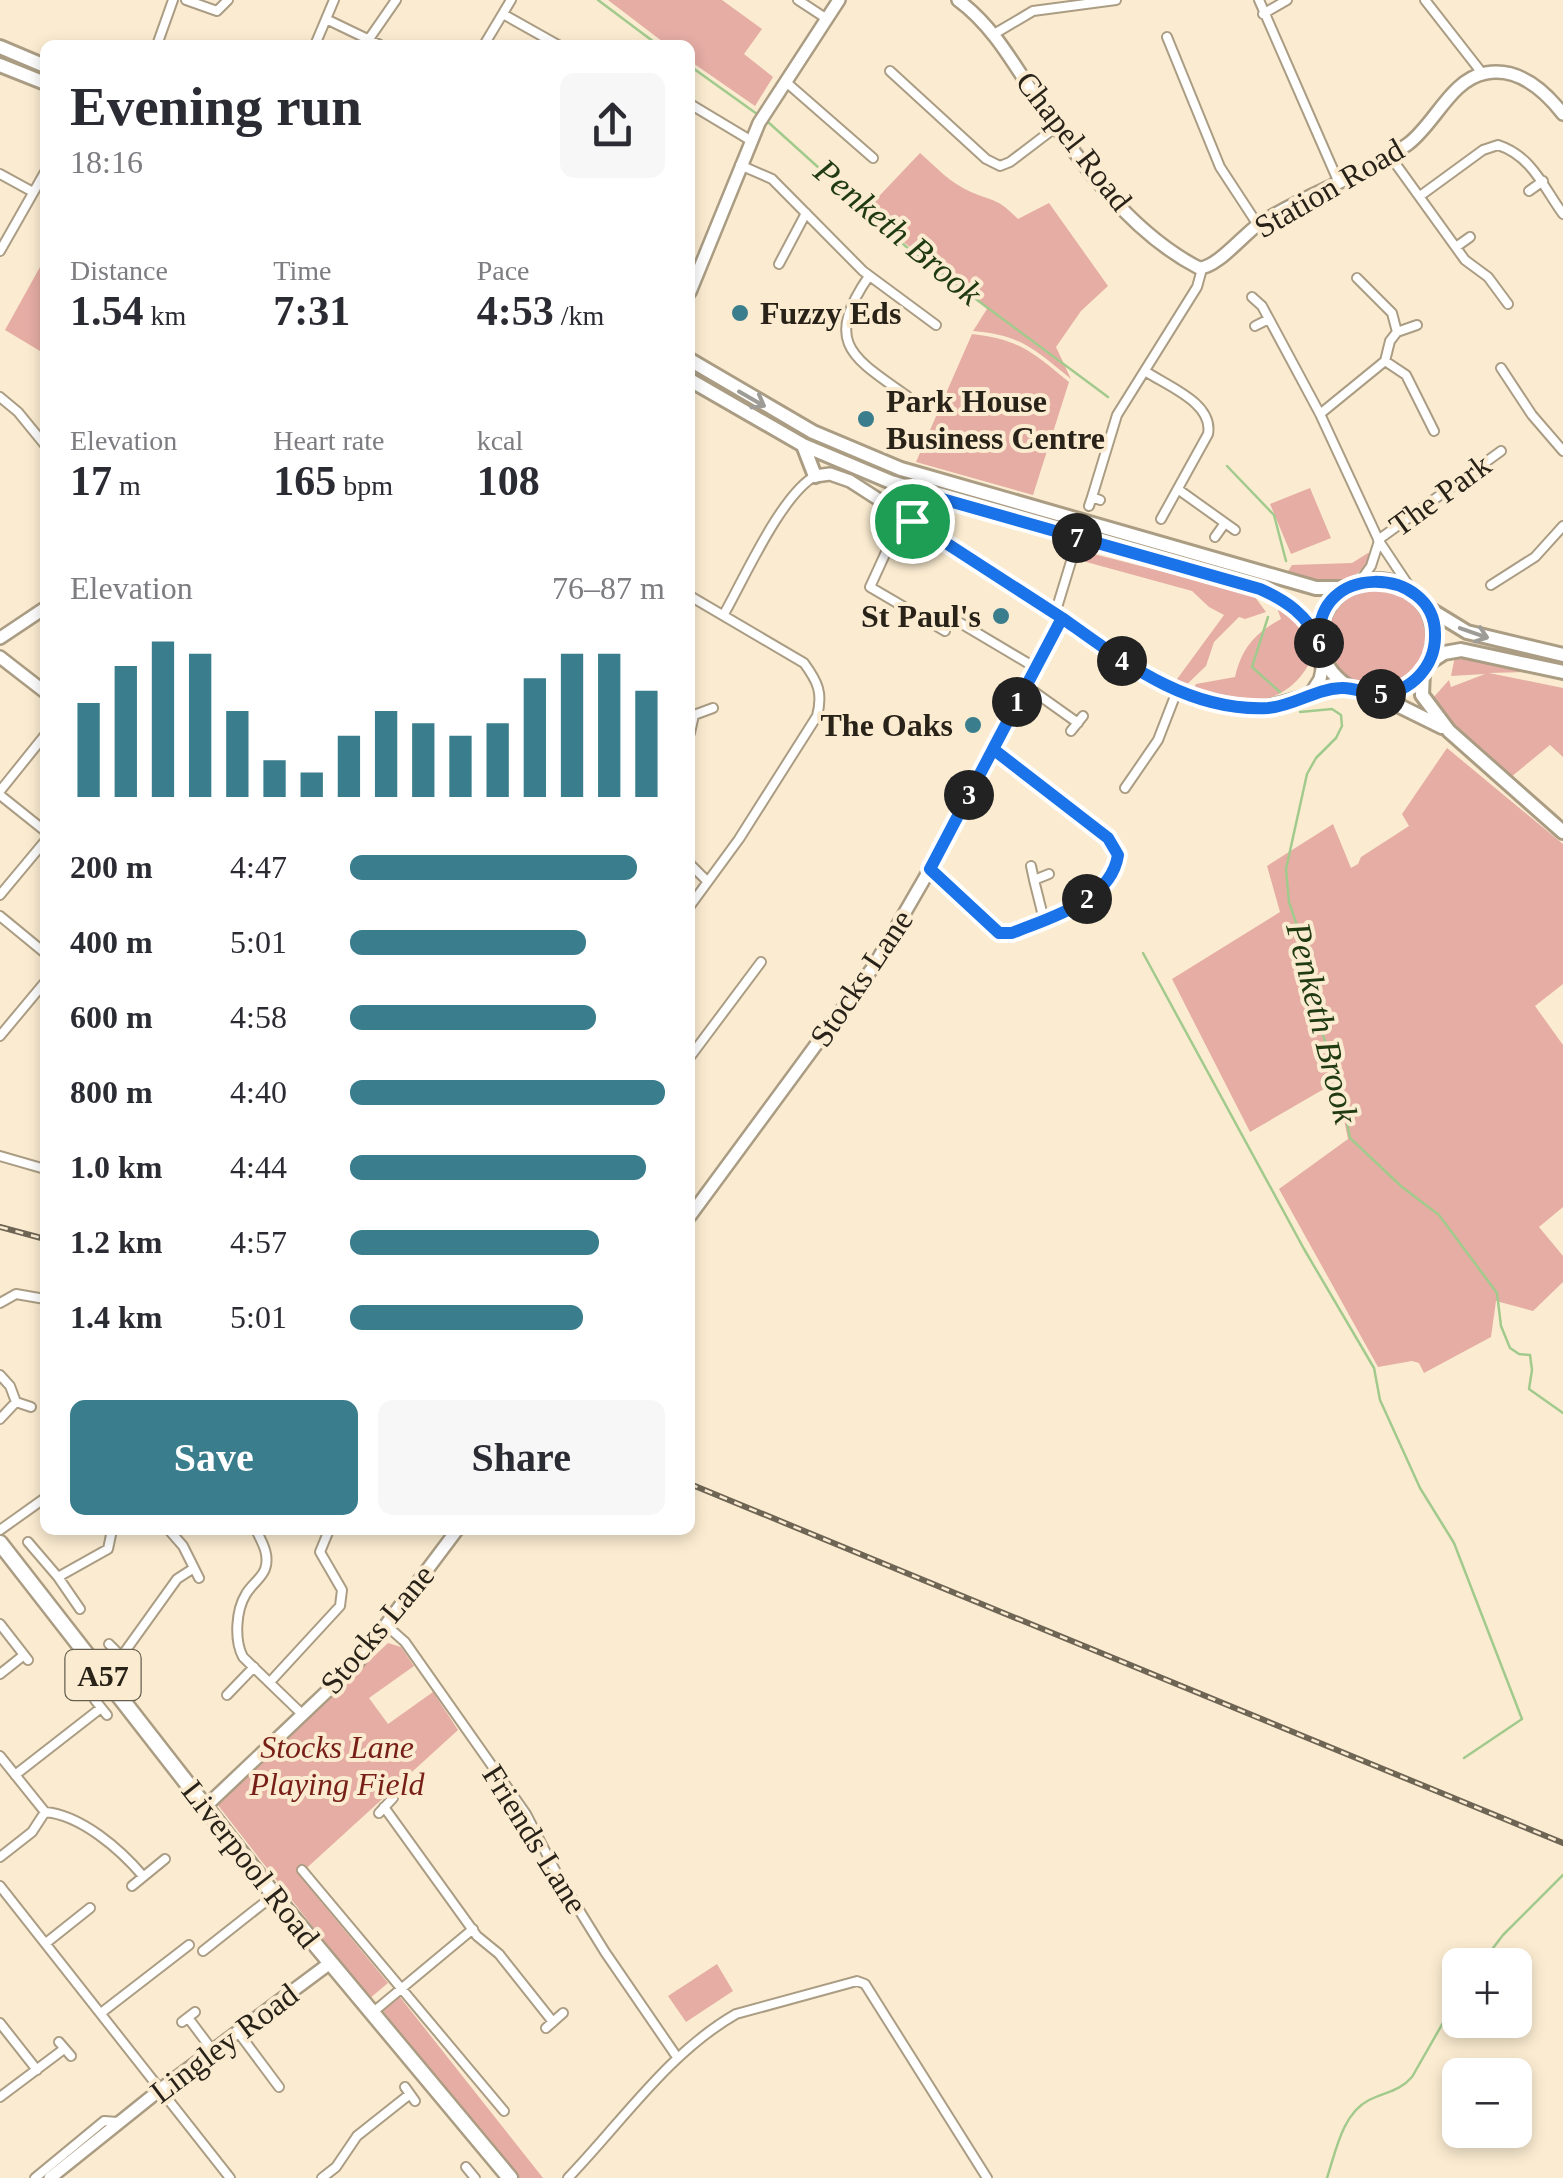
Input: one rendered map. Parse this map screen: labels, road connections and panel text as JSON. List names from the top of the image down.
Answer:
{
  "streets": {
    "highway": ["A57", "Liverpool Road"],
    "street": [
      "Chapel Road",
      "Station Road",
      "The Park",
      "Stocks Lane",
      "Friends Lane",
      "Lingley Road"
    ]
  },
  "crossings": [
    ["Chapel Road", "Station Road"],
    ["Stocks Lane", "Friends Lane"],
    ["Stocks Lane", "Liverpool Road"],
    ["Liverpool Road", "Lingley Road"]
  ],
  "water": ["Penketh Brook"],
  "parks": ["Stocks Lane Playing Field"],
  "places": [
    "Fuzzy Eds",
    "Park House Business Centre",
    "St Paul's",
    "The Oaks"
  ],
  "page": {
    "heading": ["Evening run", "18:16"],
    "stats": [
      ["Distance", "1.54 km"],
      ["Time", "7:31"],
      ["Pace", "4:53 /km"],
      ["Elevation", "17 m"],
      ["Heart rate", "165 bpm"],
      ["kcal", "108"]
    ],
    "pins": [
      "7",
      "6",
      "4",
      "5",
      "1",
      "3",
      "2"
    ],
    "chart": ["Elevation", "76–87 m"],
    "list": [
      {
        "name": "200 m",
        "note": "4:47"
      },
      {
        "name": "400 m",
        "note": "5:01"
      },
      {
        "name": "600 m",
        "note": "4:58"
      },
      {
        "name": "800 m",
        "note": "4:40"
      },
      {
        "name": "1.0 km",
        "note": "4:44"
      },
      {
        "name": "1.2 km",
        "note": "4:57"
      },
      {
        "name": "1.4 km",
        "note": "5:01"
      }
    ],
    "buttons": ["Save", "Share"],
    "map_buttons": ["+", "−"]
  }
}
